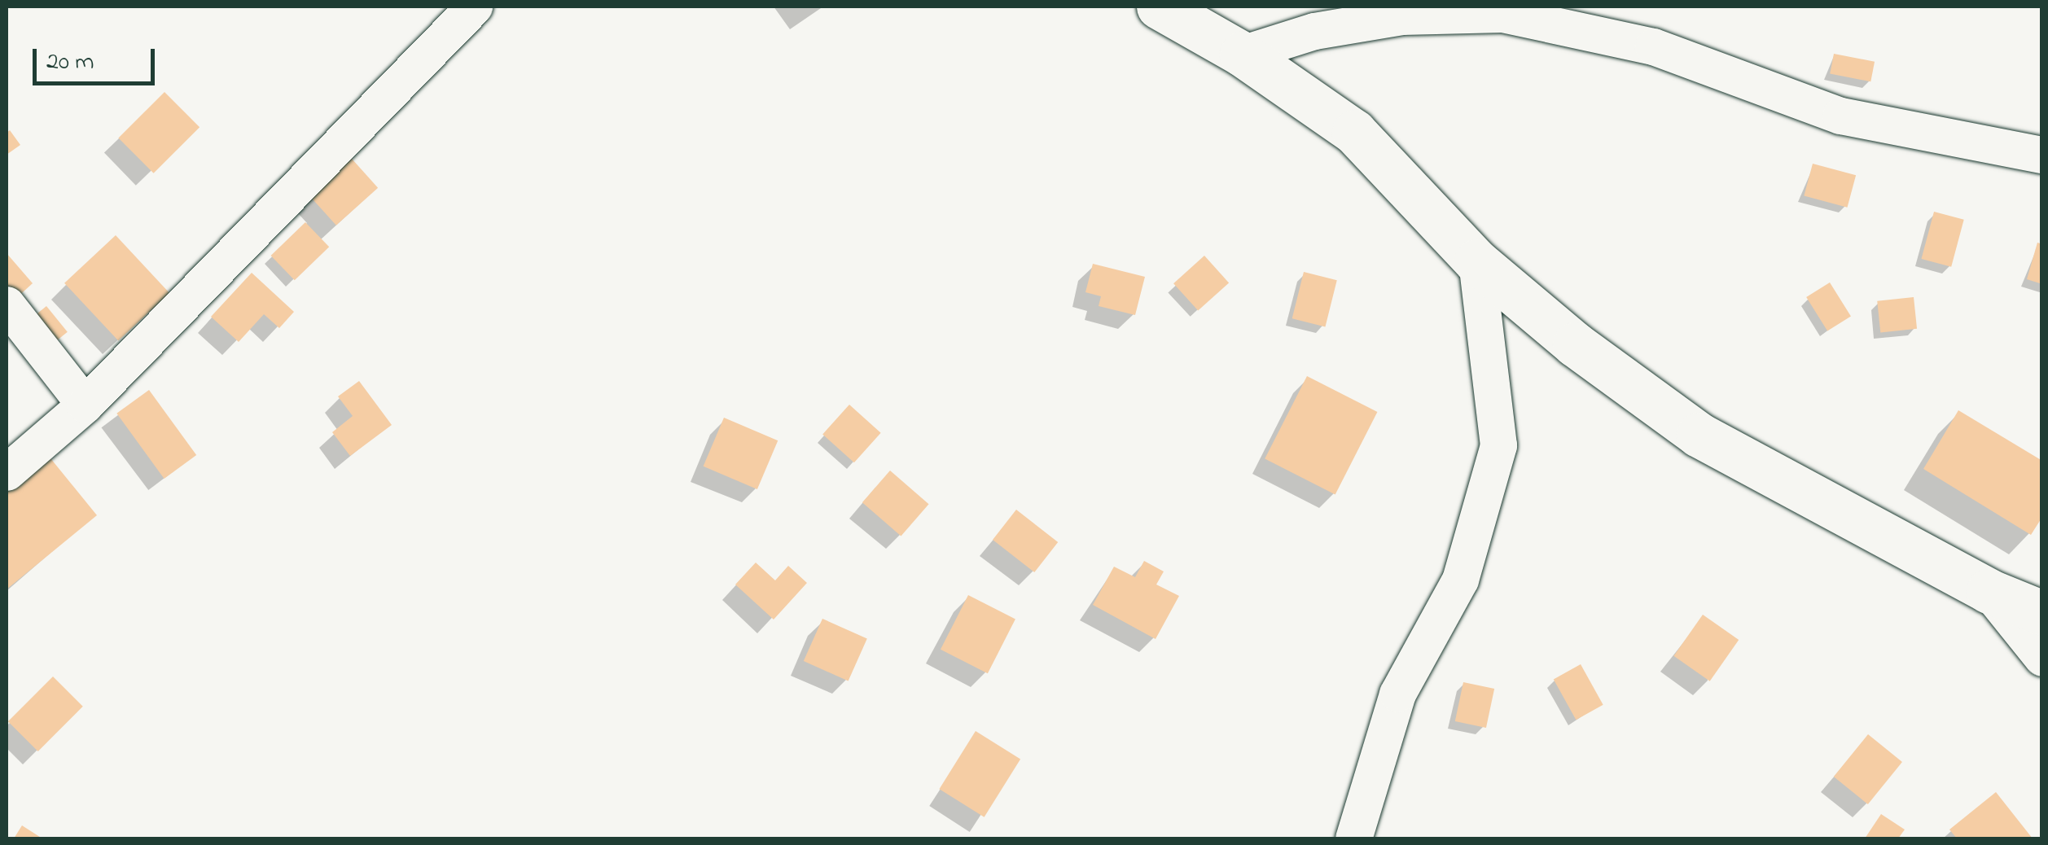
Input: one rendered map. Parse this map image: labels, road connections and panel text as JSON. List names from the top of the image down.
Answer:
{
  "scale_bar": "20 m"
}
